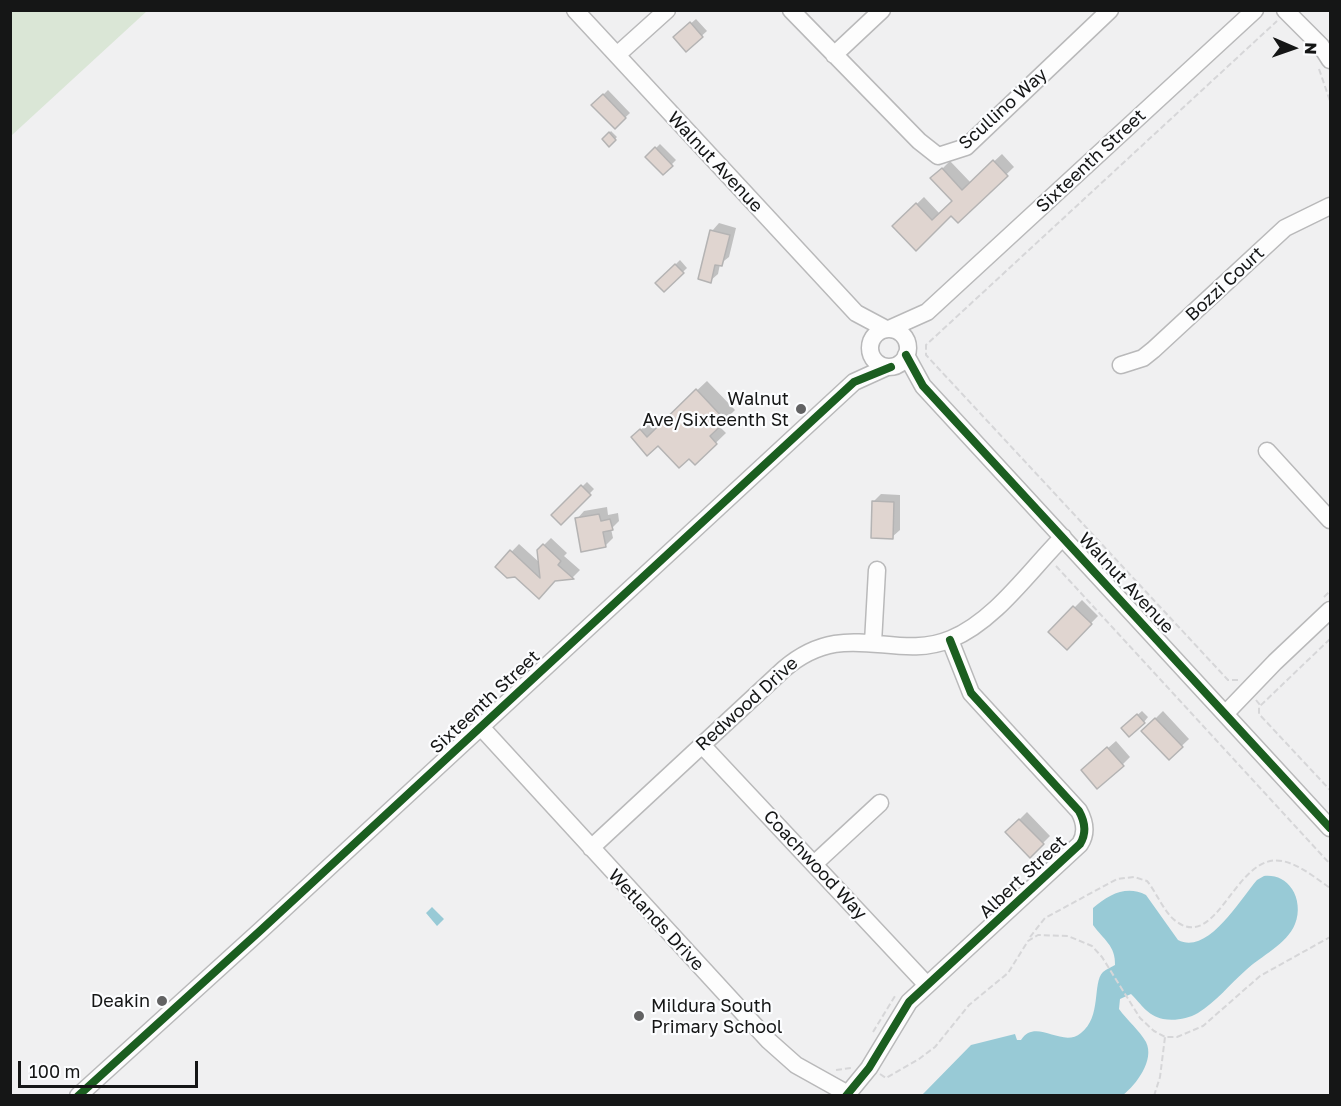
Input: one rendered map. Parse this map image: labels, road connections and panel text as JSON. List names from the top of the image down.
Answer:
{
  "streets": {
    "street": [
      "Scullino Way",
      "Sixteenth Street",
      "Walnut Avenue",
      "Bozzi Court",
      "Redwood Drive",
      "Coachwood Way",
      "Albert Street",
      "Wetlands Drive"
    ]
  },
  "crossings": [
    ["Sixteenth Street", "Walnut Avenue"],
    ["Sixteenth Street", "Wetlands Drive"],
    ["Walnut Avenue", "Redwood Drive"],
    ["Redwood Drive", "Coachwood Way"],
    ["Redwood Drive", "Albert Street"],
    ["Redwood Drive", "Wetlands Drive"],
    ["Coachwood Way", "Albert Street"],
    ["Albert Street", "Wetlands Drive"]
  ],
  "places": ["Walnut Ave/Sixteenth St", "Deakin", "Mildura South Primary School"],
  "scale_bar": "100 m",
  "north": "right"
}
